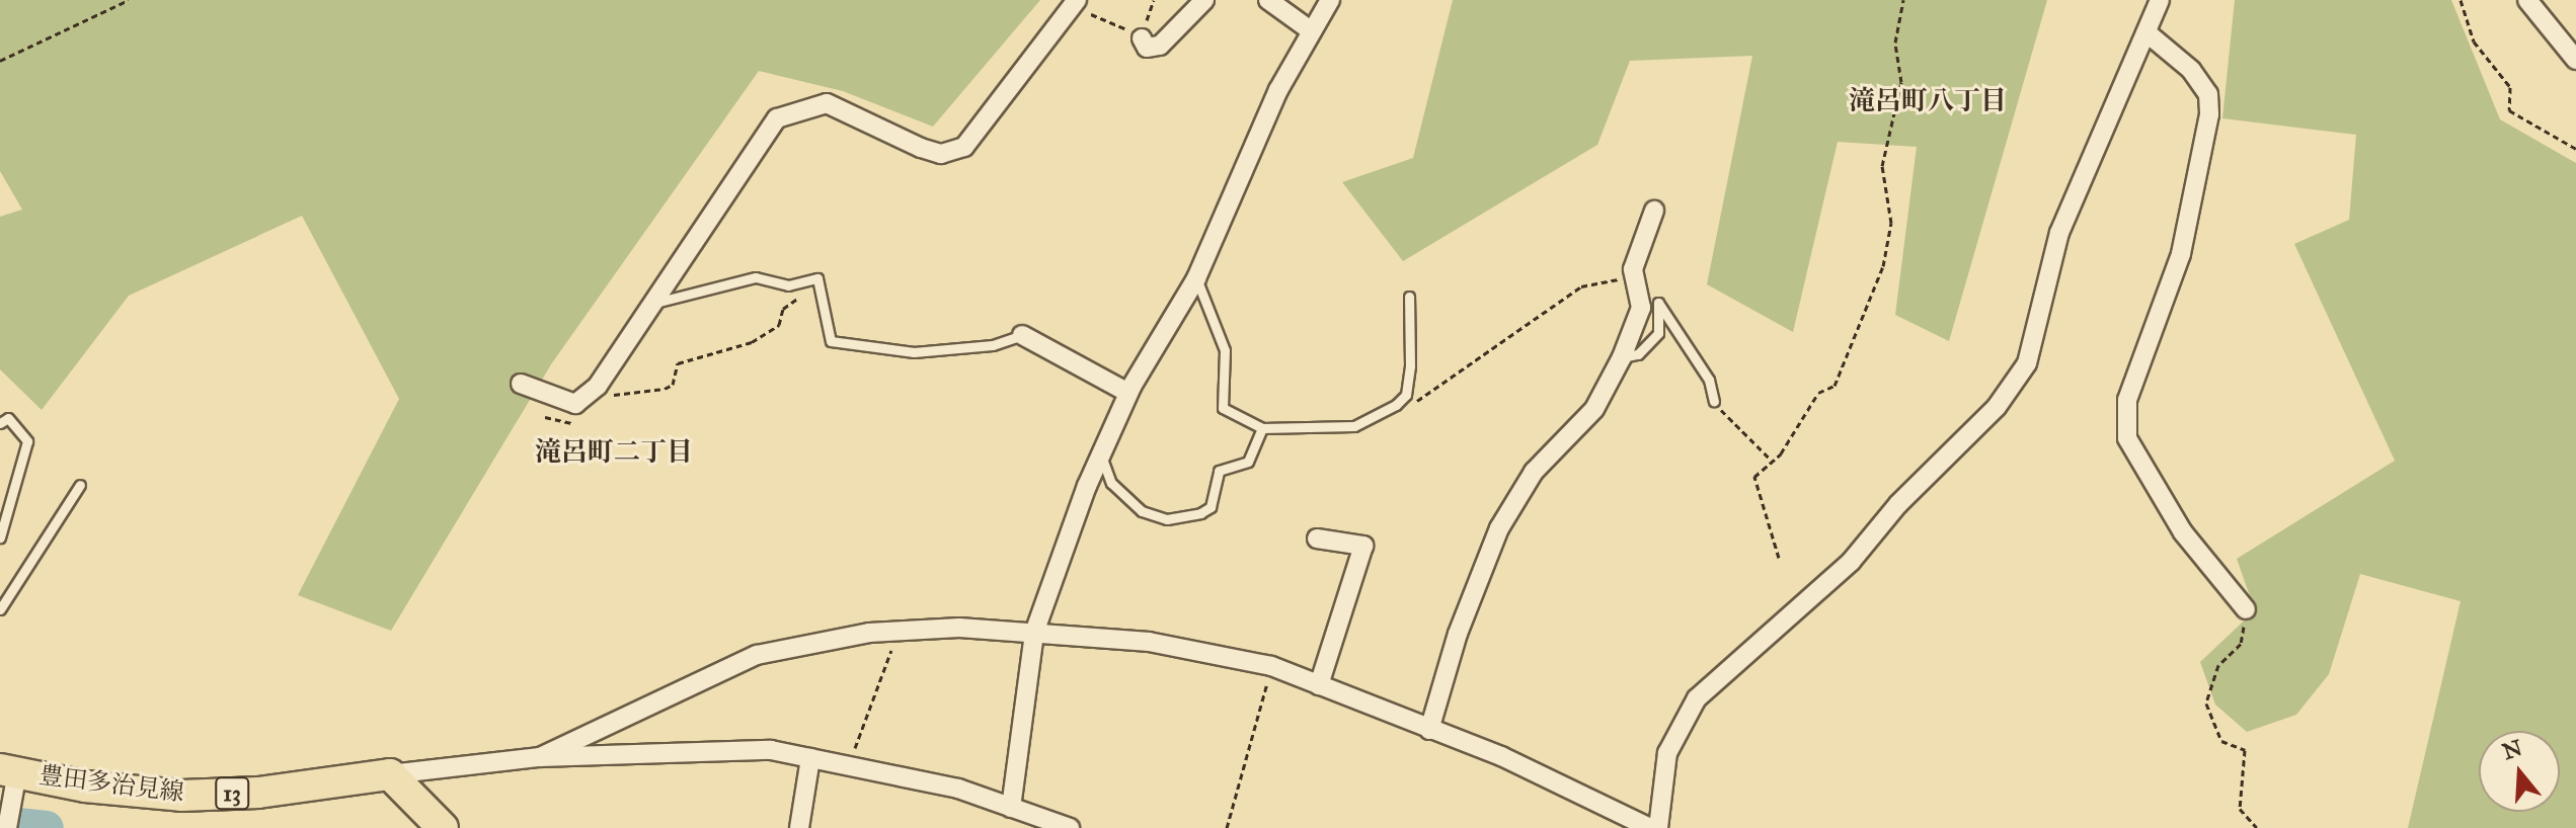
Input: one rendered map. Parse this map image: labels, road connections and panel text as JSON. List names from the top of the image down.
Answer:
{
  "streets": {
    "main road": ["豊田多治見線", "13"]
  },
  "districts": ["滝呂町八丁目", "滝呂町二丁目"],
  "north": "top"
}
